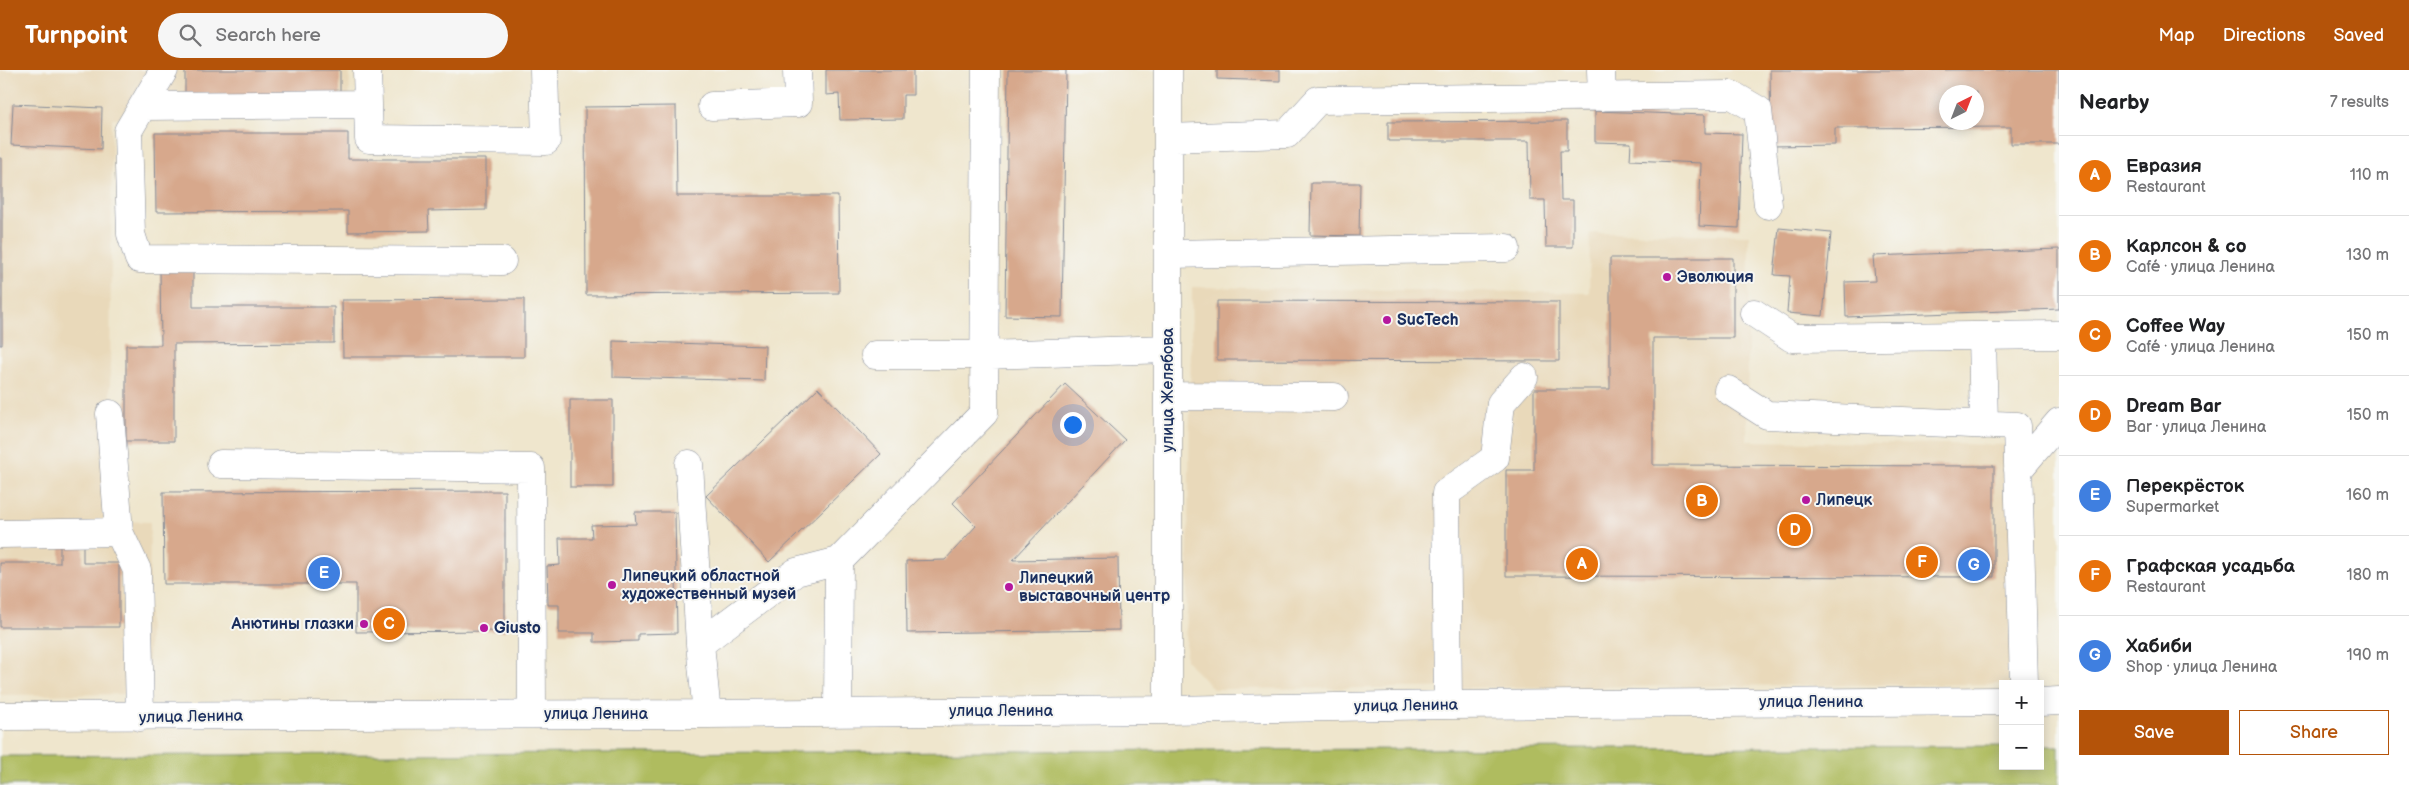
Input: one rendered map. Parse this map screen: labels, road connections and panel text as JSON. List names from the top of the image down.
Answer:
{
  "streets": {
    "street": ["улица Желябова", "улица Ленина"]
  },
  "crossings": [
    ["улица Желябова", "улица Ленина"]
  ],
  "places": [
    "Эволюция",
    "SucTech",
    "Липецк",
    "Липецкий областной художественный музей",
    "Липецкий выставочный центр",
    "Анютины глазки",
    "Giusto"
  ],
  "north": "top right",
  "page": {
    "header": "Turnpoint",
    "search": "Search here",
    "nav": ["Map", "Directions", "Saved"],
    "heading": ["Nearby", "7 results"],
    "list": [
      {
        "mark": "A",
        "name": "Евразия",
        "note": "Restaurant",
        "value": "110 m"
      },
      {
        "mark": "B",
        "name": "Карлсон & co",
        "note": "Café · улица Ленина",
        "value": "130 m"
      },
      {
        "mark": "C",
        "name": "Coffee Way",
        "note": "Café · улица Ленина",
        "value": "150 m"
      },
      {
        "mark": "D",
        "name": "Dream Bar",
        "note": "Bar · улица Ленина",
        "value": "150 m"
      },
      {
        "mark": "E",
        "name": "Перекрёсток",
        "note": "Supermarket",
        "value": "160 m"
      },
      {
        "mark": "F",
        "name": "Графская усадьба",
        "note": "Restaurant",
        "value": "180 m"
      },
      {
        "mark": "G",
        "name": "Хабиби",
        "note": "Shop · улица Ленина",
        "value": "190 m"
      }
    ],
    "pins": [
      "B",
      "D",
      "F",
      "A",
      "G",
      "E",
      "C"
    ],
    "map_buttons": ["+", "−"],
    "buttons": ["Save", "Share"]
  }
}
